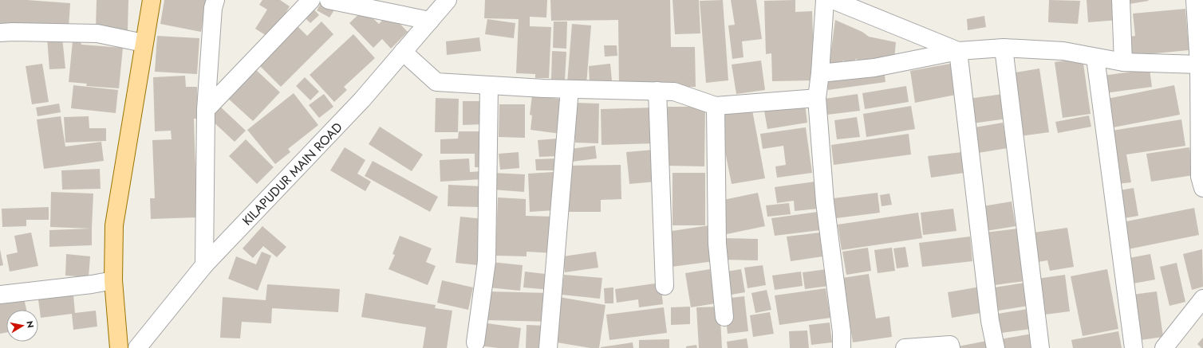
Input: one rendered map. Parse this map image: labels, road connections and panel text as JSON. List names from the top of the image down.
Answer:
{
  "streets": {
    "street": ["KILAPUDUR MAIN ROAD"]
  },
  "north": "right"
}
